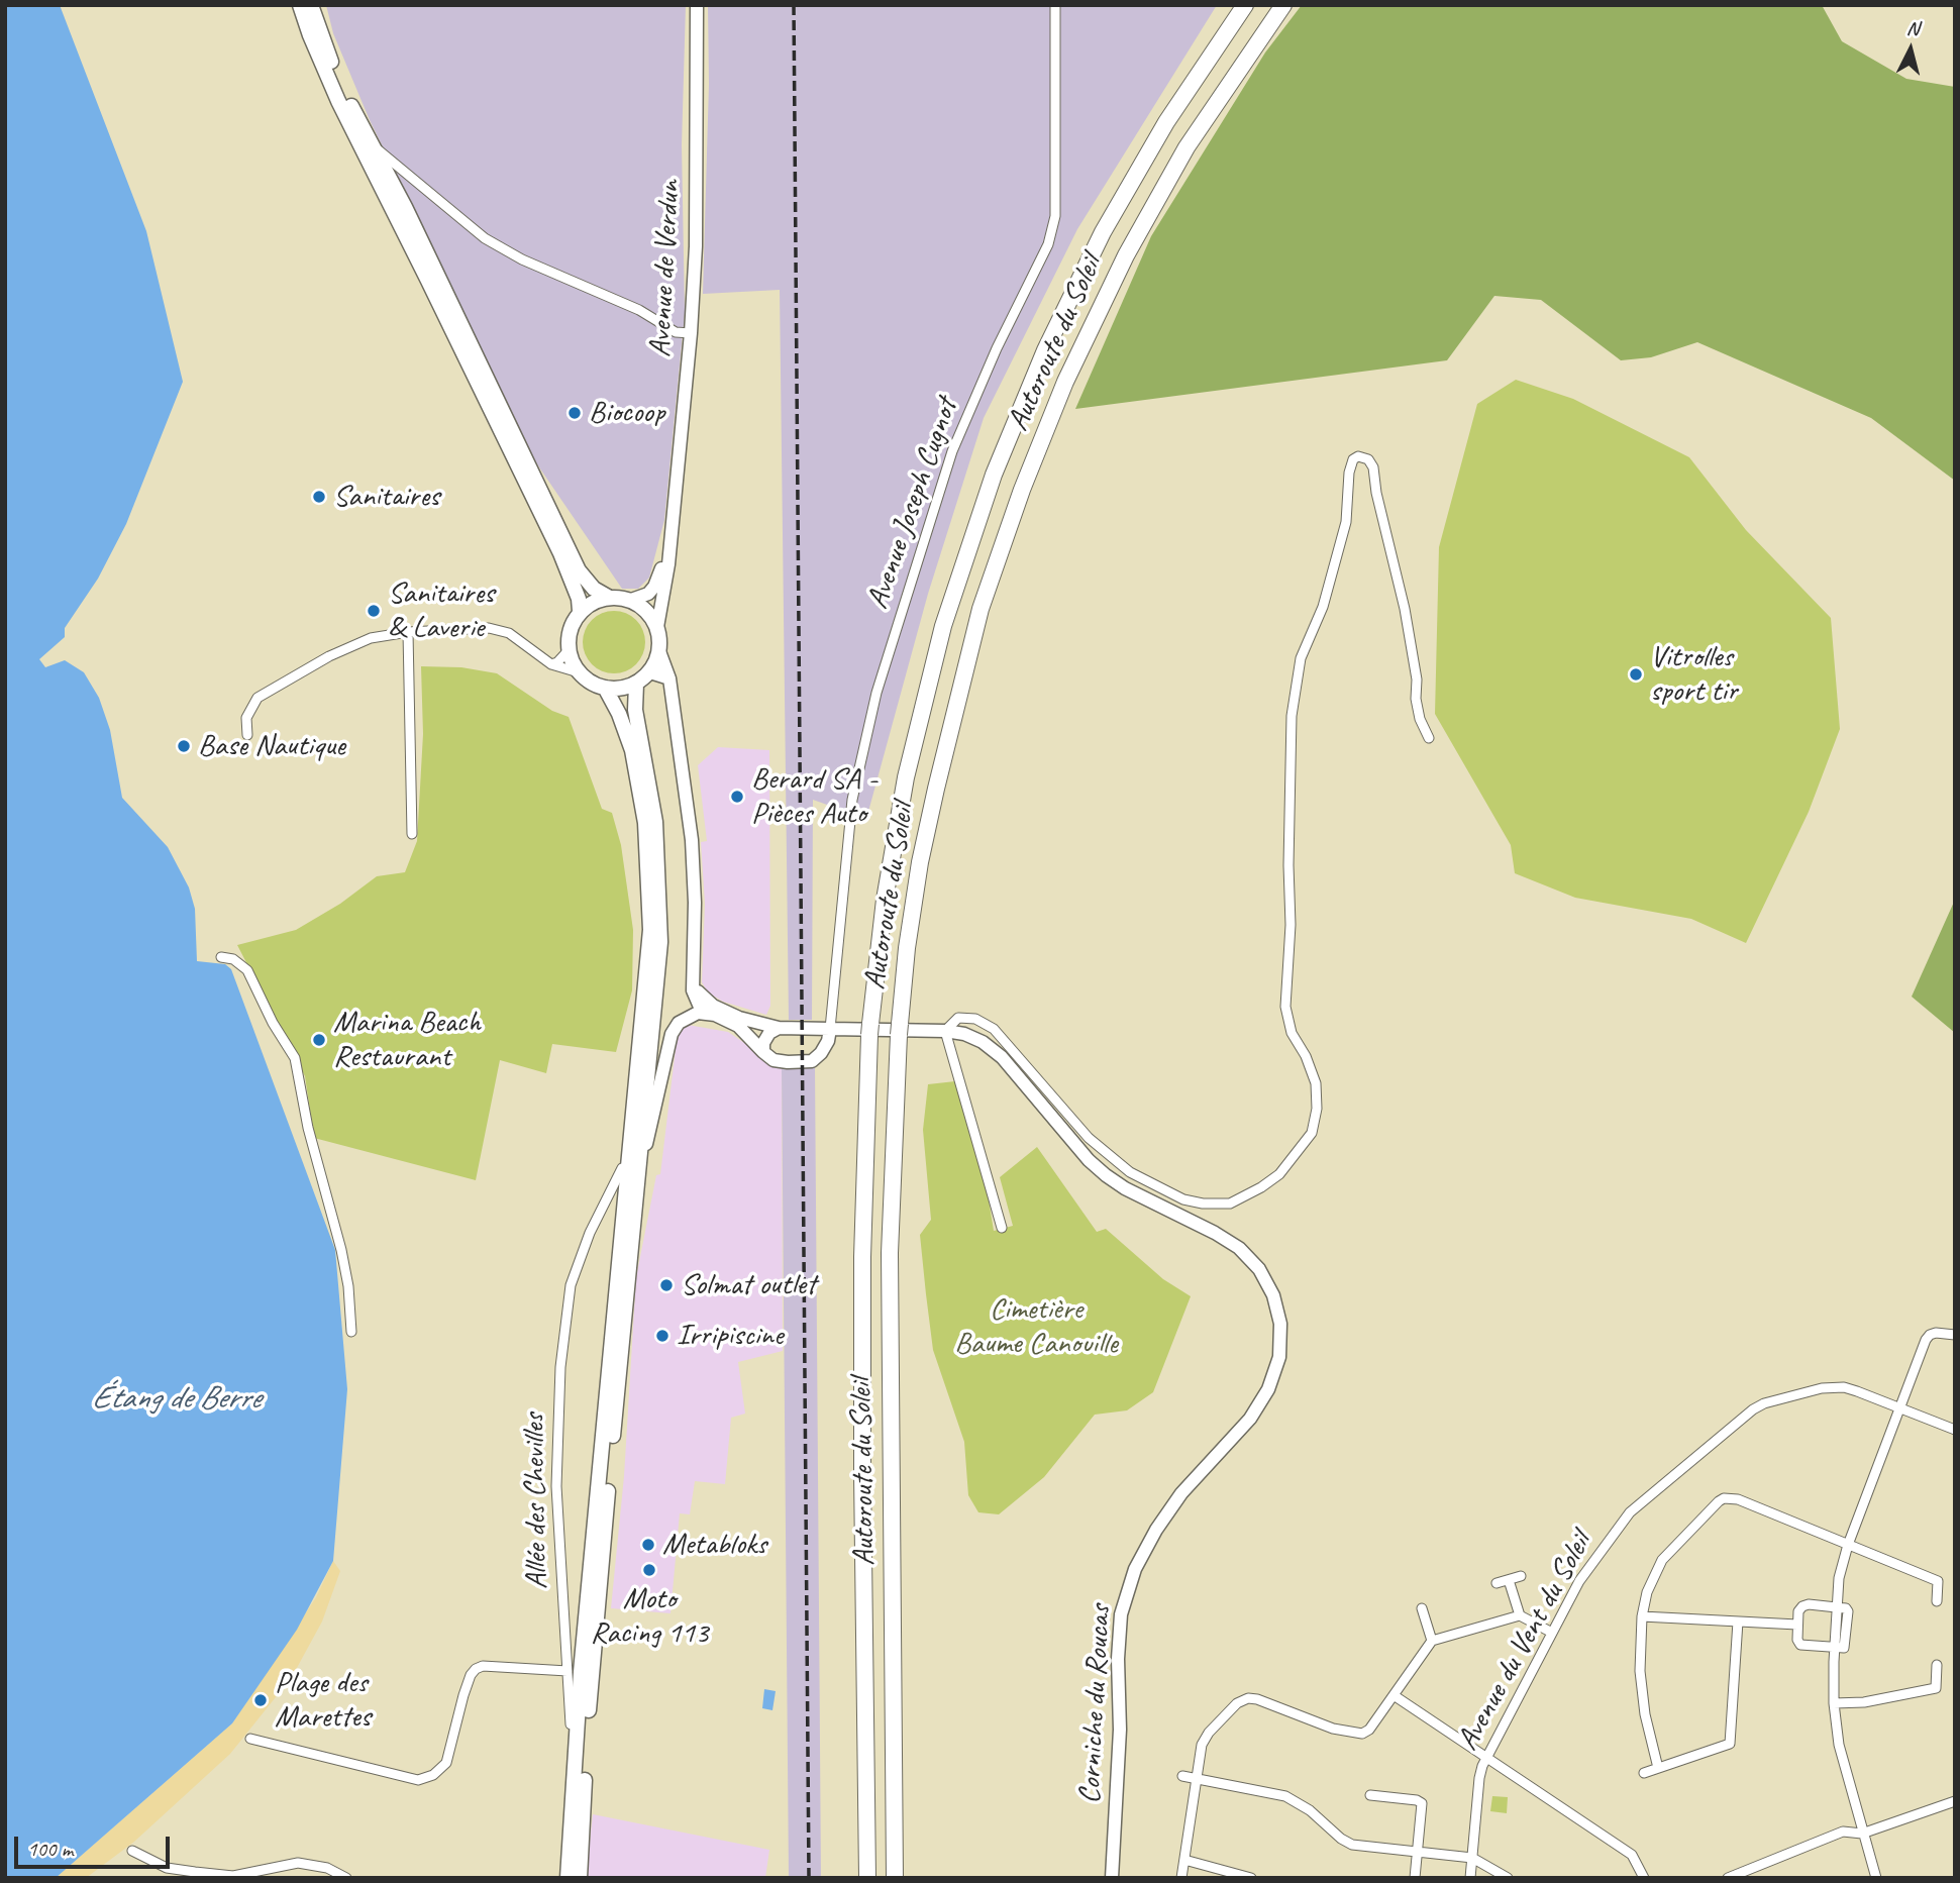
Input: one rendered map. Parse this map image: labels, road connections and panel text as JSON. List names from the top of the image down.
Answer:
{
  "streets": {
    "highway": ["Autoroute du Soleil"],
    "main road": ["Avenue de Verdun", "Corniche du Roucas"],
    "street": ["Avenue Joseph Cugnot", "Allée des Chevilles", "Avenue du Vent du Soleil"]
  },
  "crossings": [
    ["Avenue Joseph Cugnot", "Corniche du Roucas"]
  ],
  "water": ["Étang de Berre"],
  "parks": ["Cimetière Baume Canouille"],
  "places": [
    "Biocoop",
    "Sanitaires",
    "Sanitaires & Laverie",
    "Vitrolles sport tir",
    "Base Nautique",
    "Berard SA - Pièces Auto",
    "Marina Beach Restaurant",
    "Solmat outlet",
    "Irripiscine",
    "Metabloks",
    "Moto Racing 113",
    "Plage des Marettes"
  ],
  "scale_bar": "100 m",
  "north": "top"
}
